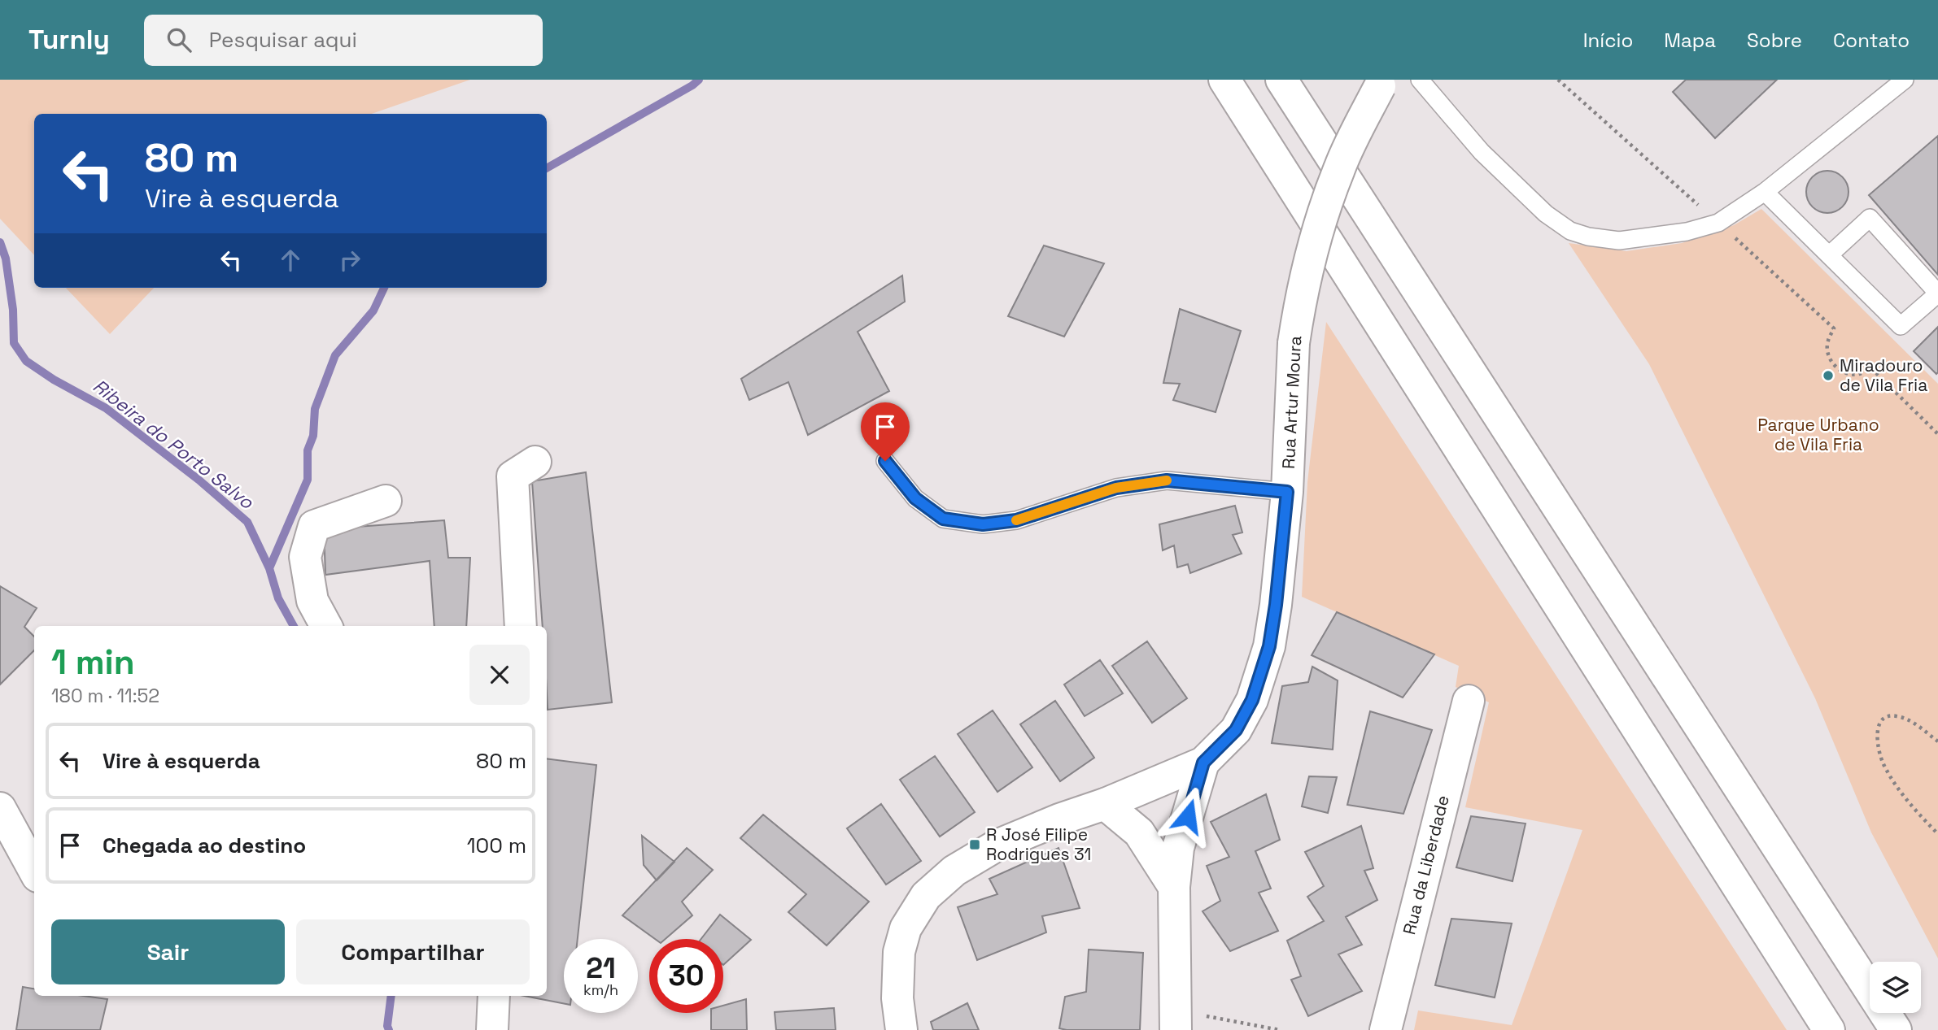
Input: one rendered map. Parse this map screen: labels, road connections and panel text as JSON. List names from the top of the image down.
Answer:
{
  "streets": {
    "main road": ["Rua Artur Moura", "Rua da Liberdade"]
  },
  "water": ["Ribeira do Porto Salvo"],
  "parks": ["Parque Urbano de Vila Fria"],
  "places": {
    "other": ["Miradouro de Vila Fria"],
    "transit": ["R José Filipe Rodrigues 31"]
  },
  "page": {
    "header": "Turnly",
    "search": "Pesquisar aqui",
    "nav": [
      "Início",
      "Mapa",
      "Sobre",
      "Contato"
    ],
    "turn": ["80 m", "Vire à esquerda"],
    "heading": ["1 min", "180 m · 11:52"],
    "list": [
      {
        "name": "Vire à esquerda",
        "value": "80 m"
      },
      {
        "name": "Chegada ao destino",
        "value": "100 m"
      }
    ],
    "buttons": ["Sair", "Compartilhar"],
    "speed": "21 km/h",
    "limit": "30"
  }
}
